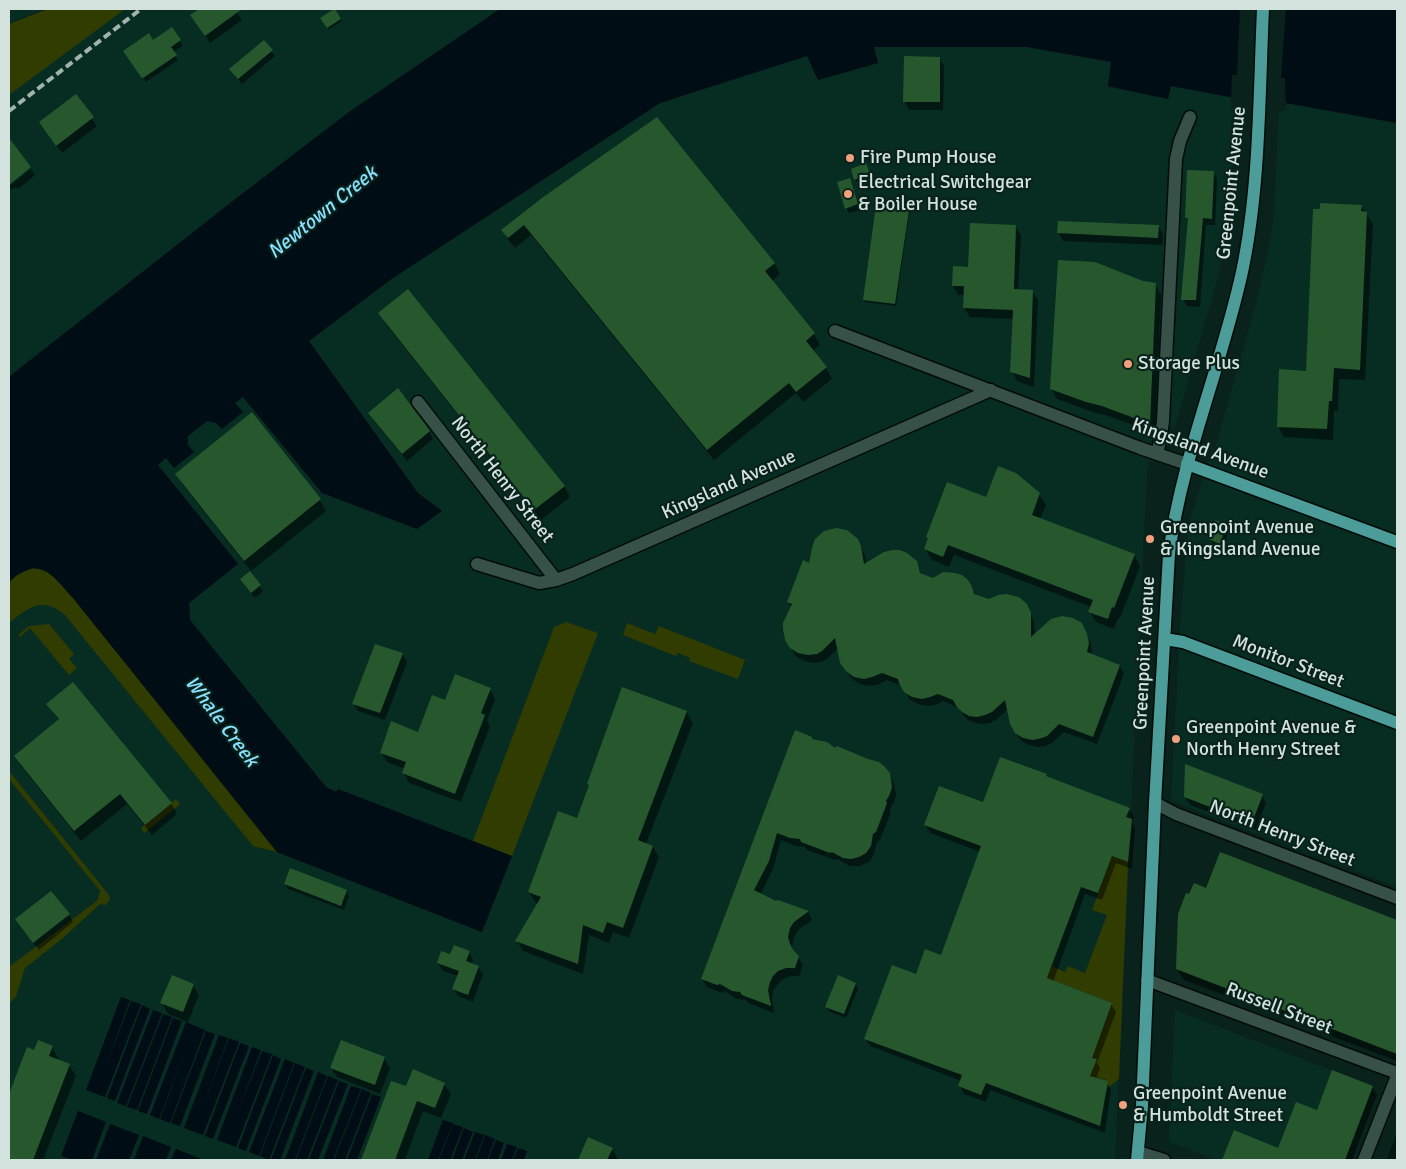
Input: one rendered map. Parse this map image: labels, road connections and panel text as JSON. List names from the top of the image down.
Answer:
{
  "streets": {
    "main road": ["Greenpoint Avenue", "Kingsland Avenue", "Monitor Street"],
    "street": ["North Henry Street", "Russell Street"]
  },
  "crossings": [
    ["Greenpoint Avenue", "Kingsland Avenue"],
    ["Greenpoint Avenue", "North Henry Street"],
    ["Greenpoint Avenue", "Monitor Street"],
    ["Greenpoint Avenue", "Russell Street"],
    ["Kingsland Avenue", "North Henry Street"]
  ],
  "water": ["Newtown Creek", "Whale Creek"],
  "places": [
    "Fire Pump House",
    "Electrical Switchgear & Boiler House",
    "Storage Plus",
    "Greenpoint Avenue & Kingsland Avenue",
    "Greenpoint Avenue & North Henry Street",
    "Greenpoint Avenue & Humboldt Street"
  ]
}
